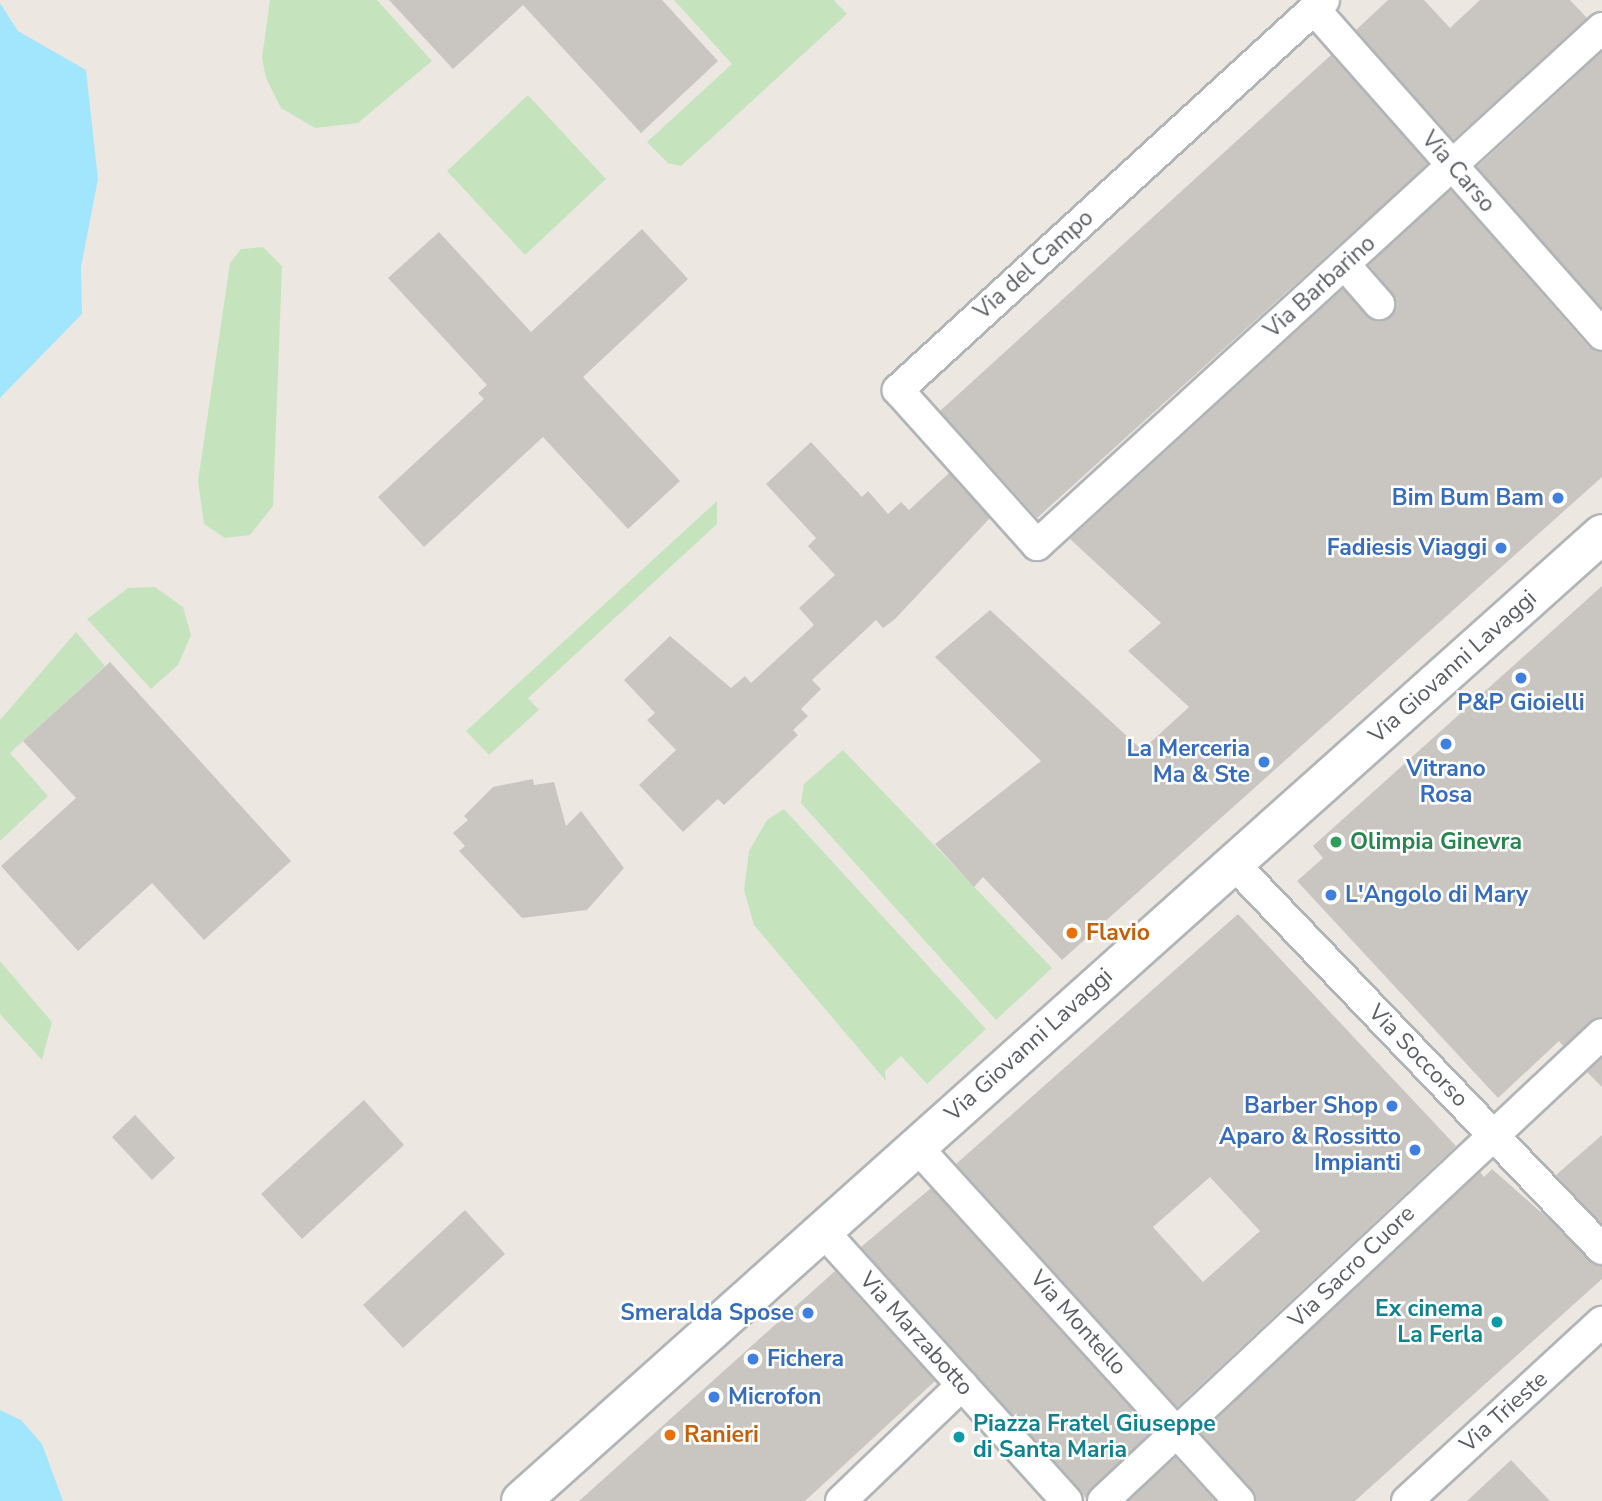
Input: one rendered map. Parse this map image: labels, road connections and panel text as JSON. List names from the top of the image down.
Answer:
{
  "streets": {
    "main road": ["Via Giovanni Lavaggi"],
    "street": [
      "Via Carso",
      "Via del Campo",
      "Via Barbarino",
      "Via Soccorso",
      "Via Sacro Cuore",
      "Via Montello",
      "Via Marzabotto",
      "Via Trieste"
    ]
  },
  "crossings": [
    ["Via Carso", "Via del Campo"],
    ["Via Carso", "Via Barbarino"],
    ["Via del Campo", "Via Barbarino"],
    ["Via Giovanni Lavaggi", "Via Soccorso"],
    ["Via Giovanni Lavaggi", "Via Montello"],
    ["Via Giovanni Lavaggi", "Via Marzabotto"],
    ["Via Soccorso", "Via Sacro Cuore"],
    ["Via Sacro Cuore", "Via Montello"]
  ],
  "places": [
    "Bim Bum Bam",
    "Fadiesis Viaggi",
    "P&P Gioielli",
    "Vitrano Rosa",
    "La Merceria Ma & Ste",
    "Olimpia Ginevra",
    "L'Angolo di Mary",
    "Flavio",
    "Barber Shop",
    "Aparo & Rossitto Impianti",
    "Smeralda Spose",
    "Ex cinema La Ferla",
    "Fichera",
    "Microfon",
    "Ranieri",
    "Piazza Fratel Giuseppe di Santa Maria"
  ]
}
